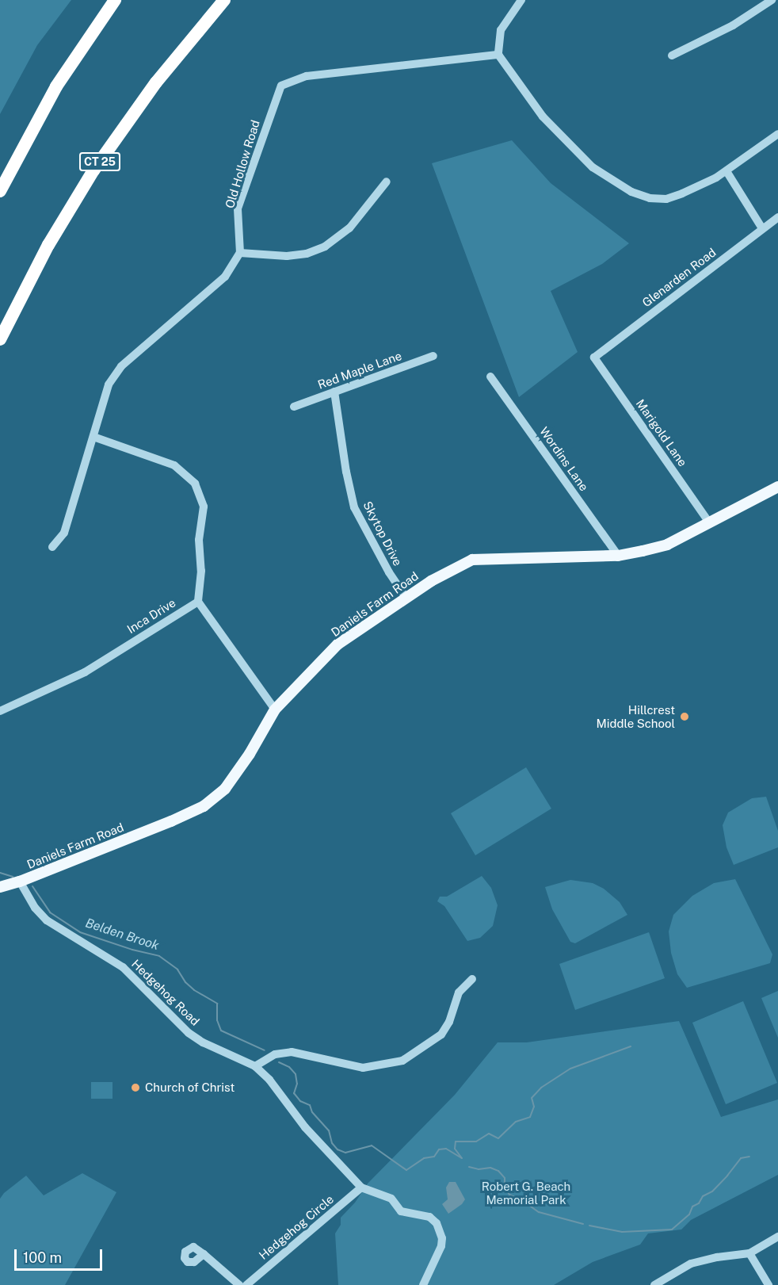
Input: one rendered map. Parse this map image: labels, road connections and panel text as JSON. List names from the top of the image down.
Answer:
{
  "streets": {
    "highway": ["CT 25"],
    "main road": ["Daniels Farm Road"],
    "street": [
      "Old Hollow Road",
      "Glenarden Road",
      "Red Maple Lane",
      "Marigold Lane",
      "Wordins Lane",
      "Skytop Drive",
      "Inca Drive",
      "Hedgehog Road",
      "Hedgehog Circle"
    ]
  },
  "crossings": [
    ["Glenarden Road", "Marigold Lane"],
    ["Red Maple Lane", "Skytop Drive"],
    ["Marigold Lane", "Daniels Farm Road"],
    ["Wordins Lane", "Daniels Farm Road"],
    ["Skytop Drive", "Daniels Farm Road"],
    ["Daniels Farm Road", "Hedgehog Road"],
    ["Hedgehog Road", "Hedgehog Circle"]
  ],
  "water": ["Belden Brook"],
  "parks": ["Robert G. Beach Memorial Park"],
  "places": ["Hillcrest Middle School", "Church of Christ"],
  "scale_bar": "100 m"
}
